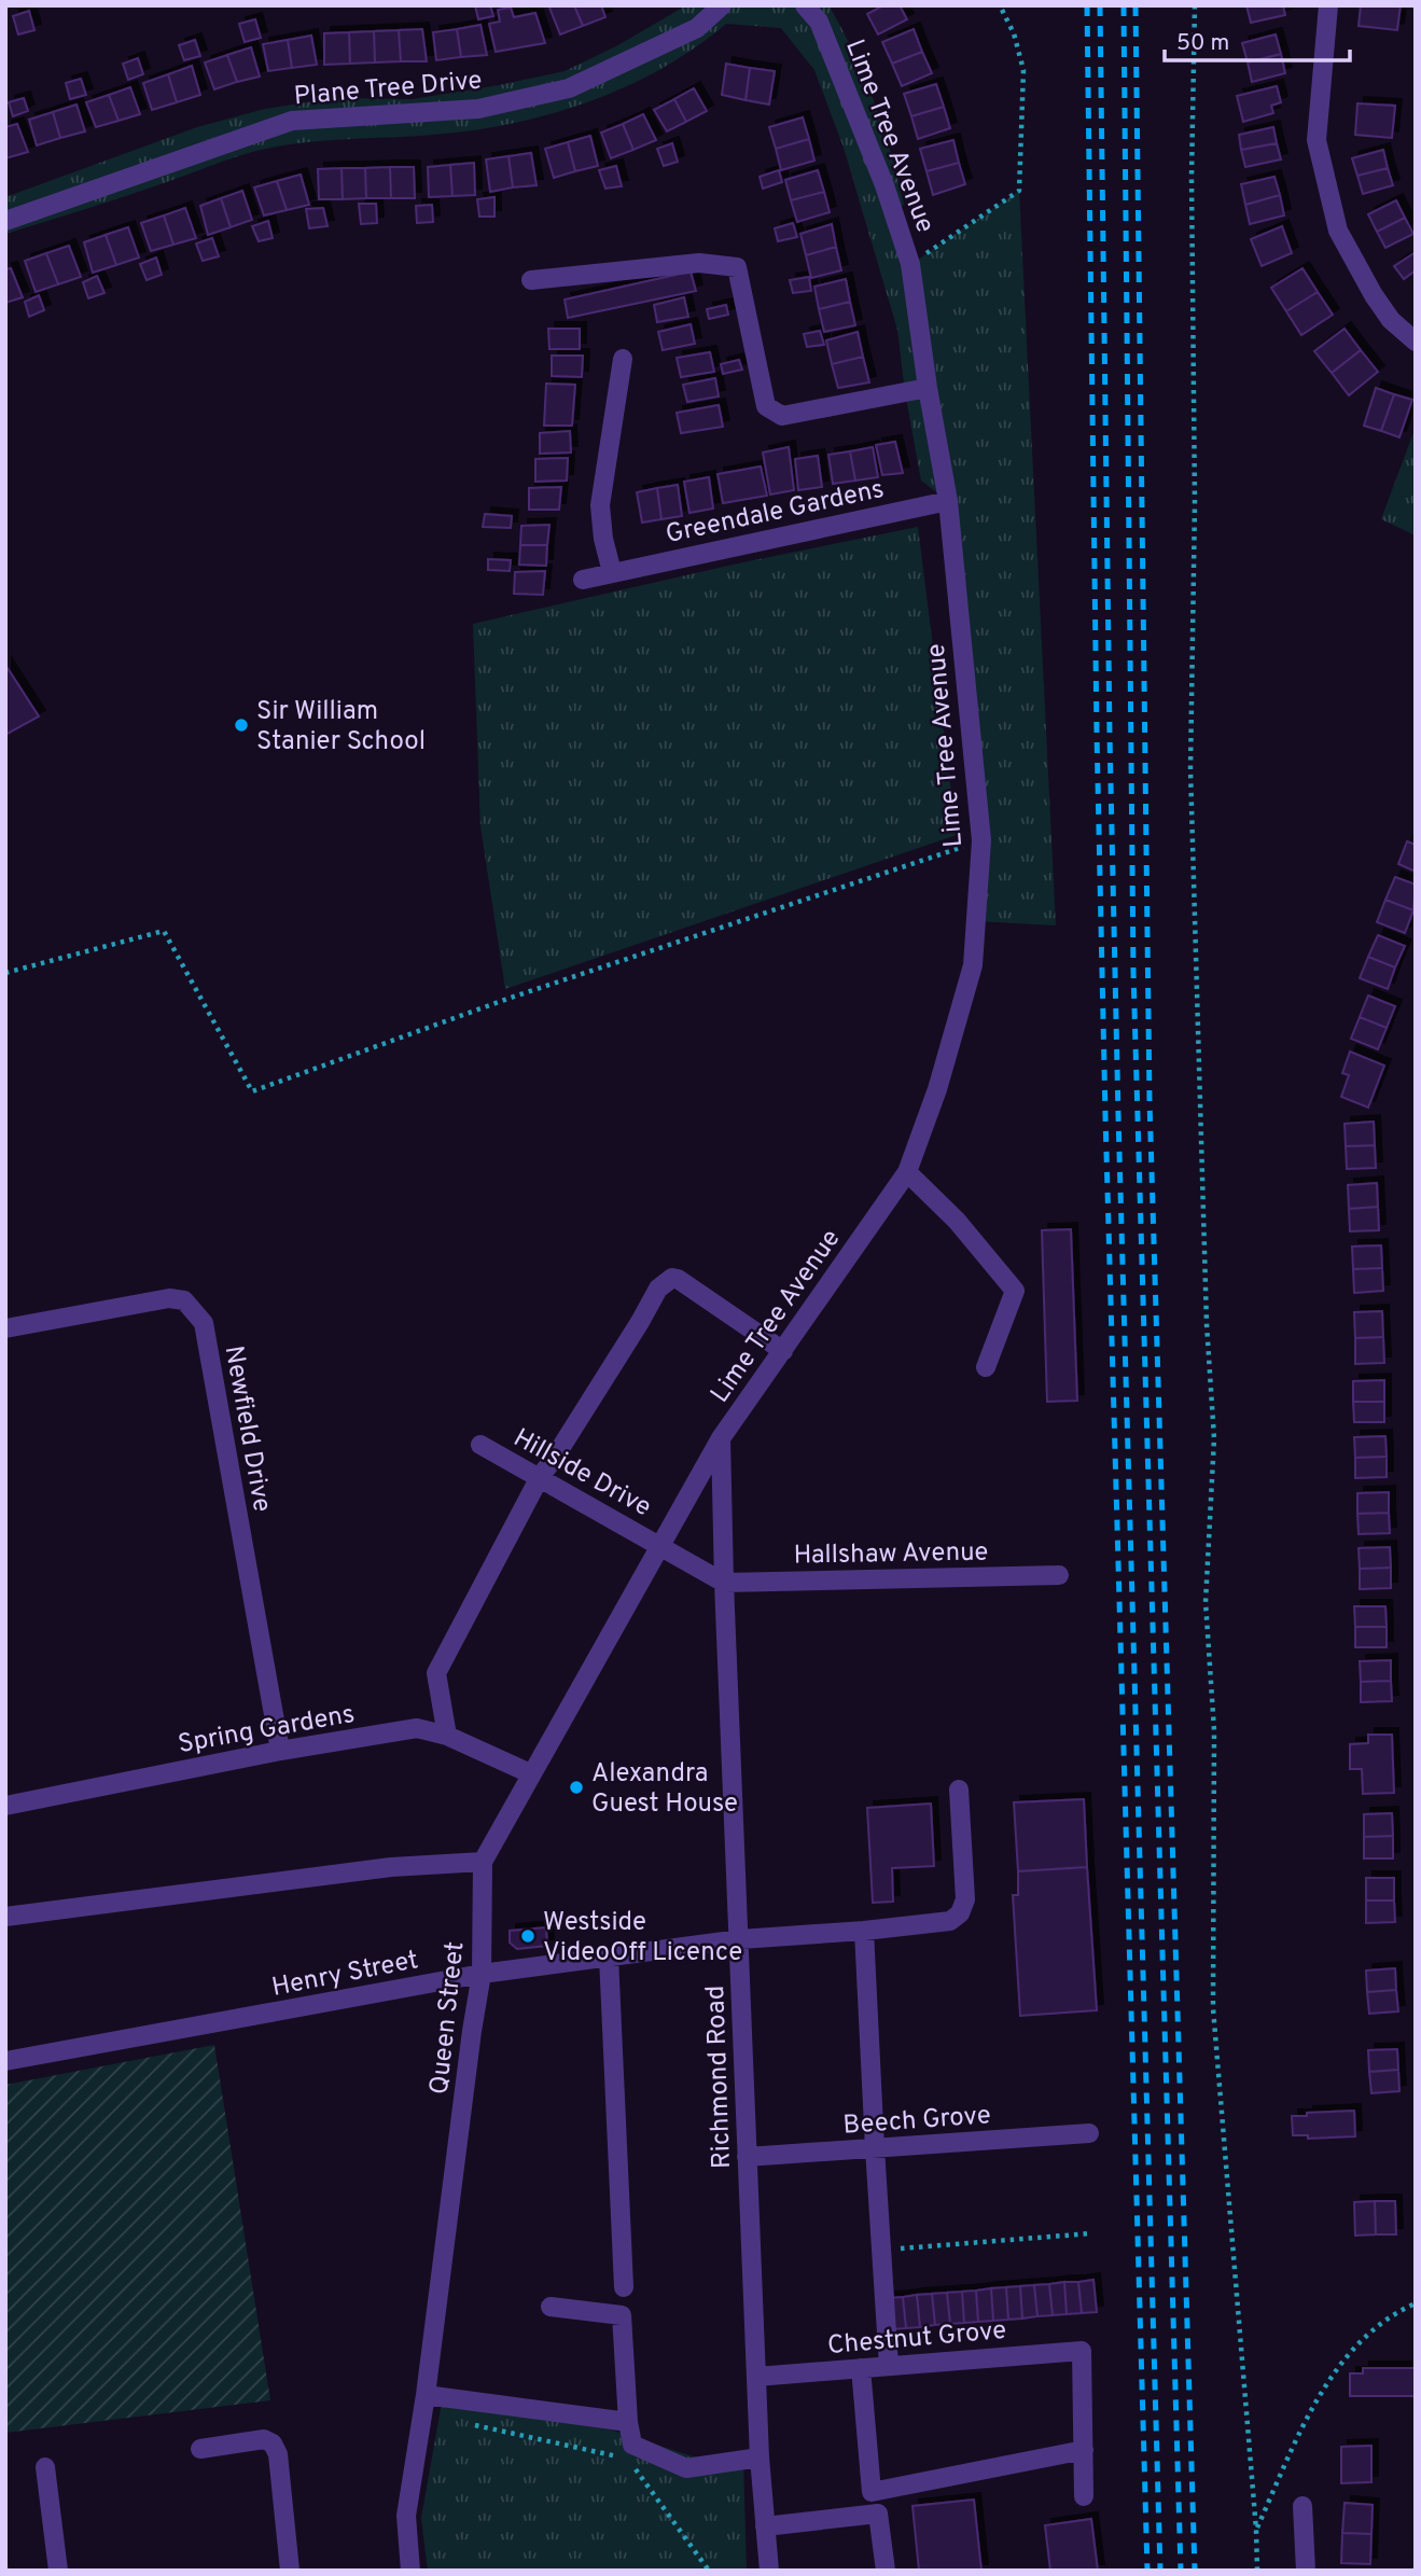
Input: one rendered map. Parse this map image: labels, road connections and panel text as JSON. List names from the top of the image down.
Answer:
{
  "streets": {
    "street": [
      "Plane Tree Drive",
      "Lime Tree Avenue",
      "Greendale Gardens",
      "Newfield Drive",
      "Hillside Drive",
      "Hallshaw Avenue",
      "Spring Gardens",
      "Henry Street",
      "Queen Street",
      "Richmond Road",
      "Beech Grove",
      "Chestnut Grove"
    ]
  },
  "crossings": [
    ["Lime Tree Avenue", "Greendale Gardens"],
    ["Lime Tree Avenue", "Queen Street"],
    ["Lime Tree Avenue", "Richmond Road"],
    ["Newfield Drive", "Spring Gardens"],
    ["Hillside Drive", "Queen Street"],
    ["Hallshaw Avenue", "Richmond Road"],
    ["Spring Gardens", "Queen Street"],
    ["Henry Street", "Queen Street"],
    ["Henry Street", "Richmond Road"],
    ["Queen Street", "Richmond Road"],
    ["Richmond Road", "Beech Grove"],
    ["Richmond Road", "Chestnut Grove"]
  ],
  "places": ["Sir William Stanier School", "Alexandra Guest House", "Westside VideoOff Licence"],
  "scale_bar": "50 m"
}
